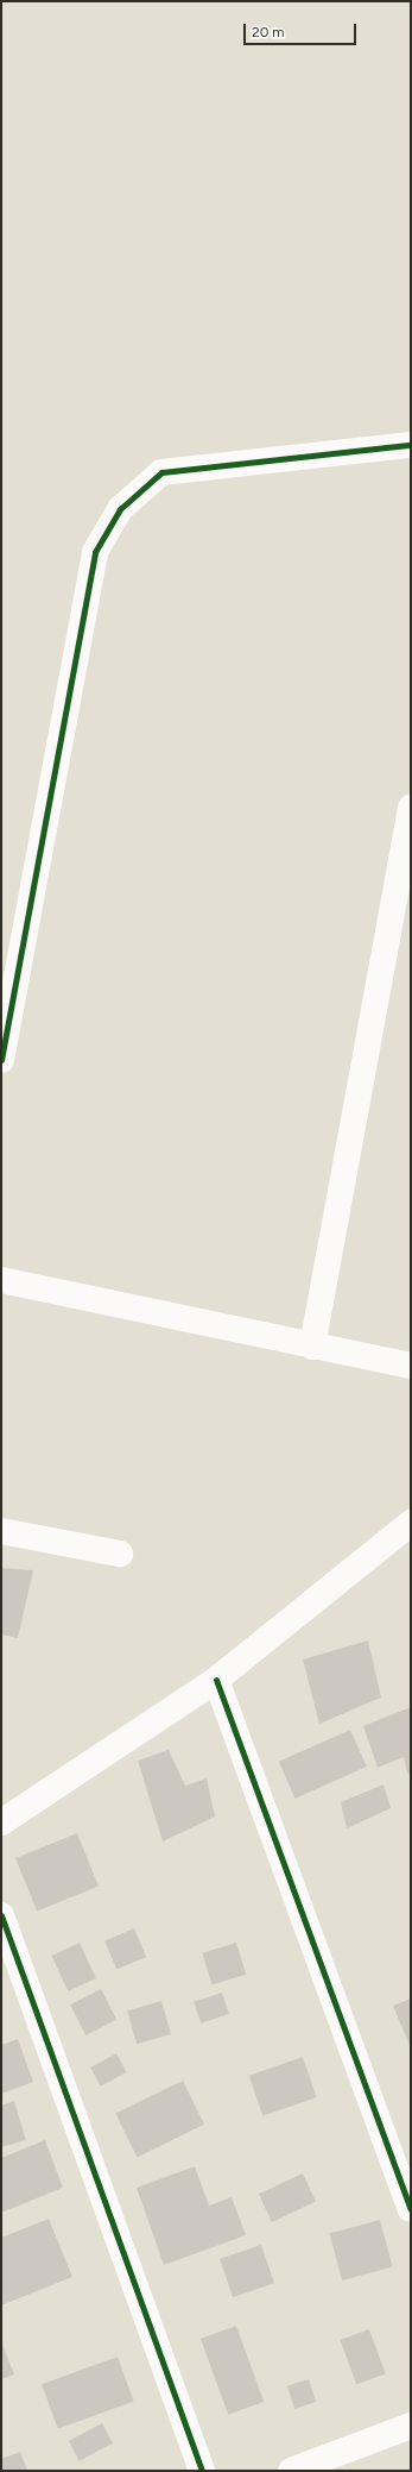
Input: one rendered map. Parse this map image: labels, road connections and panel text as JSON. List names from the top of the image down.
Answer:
{
  "scale_bar": "20 m"
}
